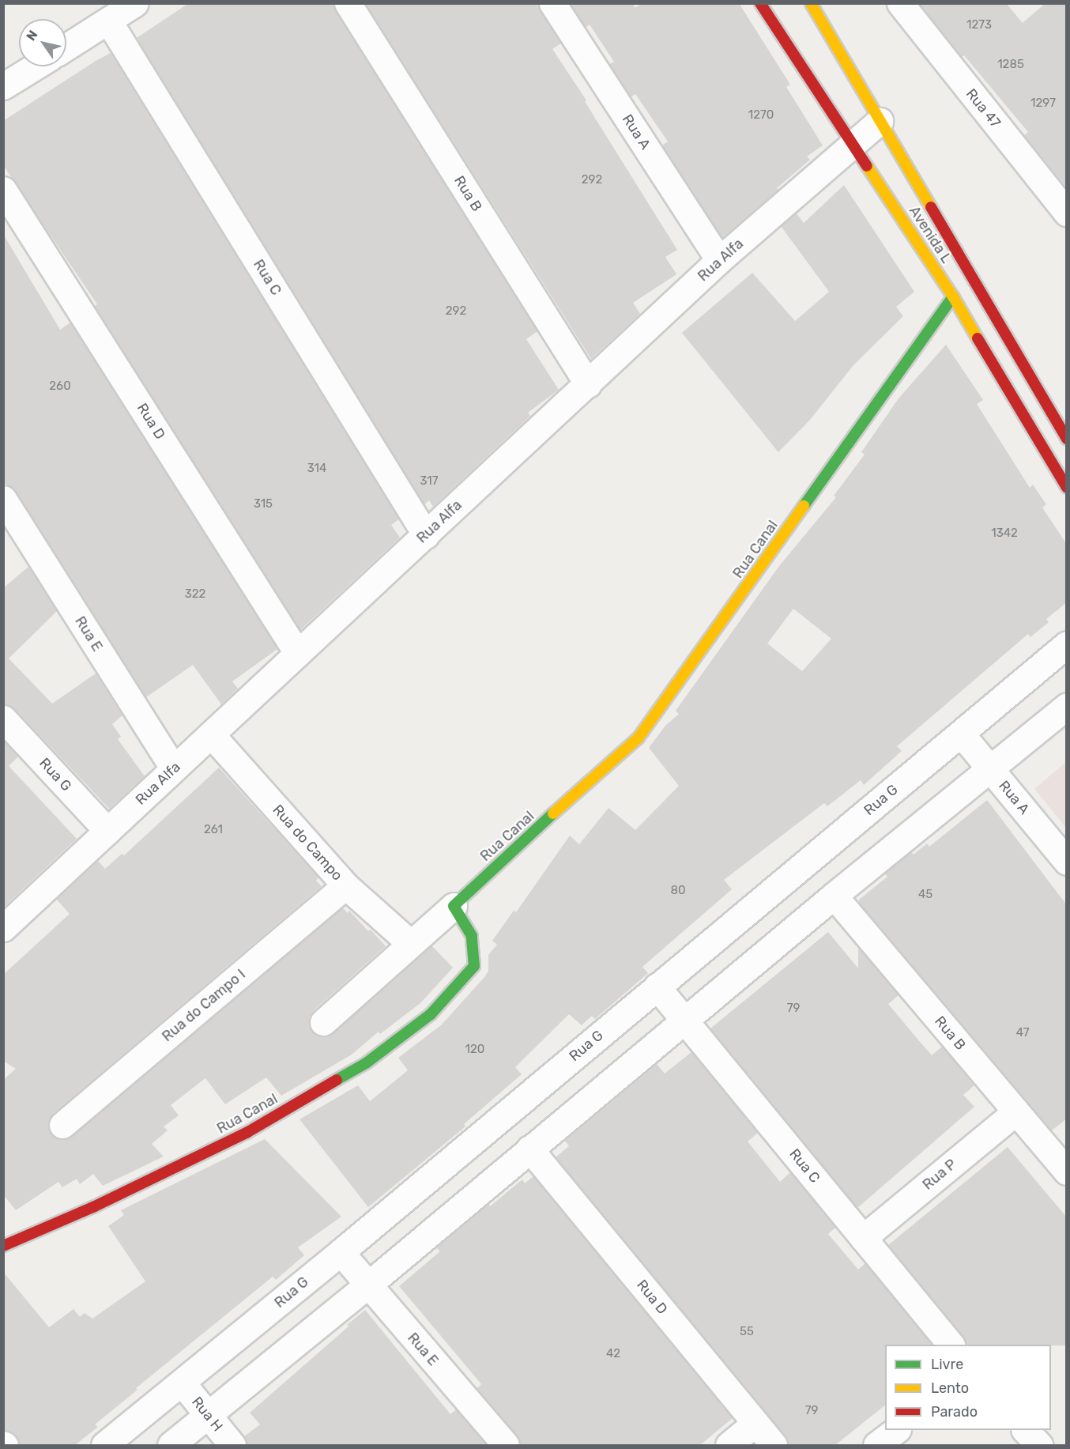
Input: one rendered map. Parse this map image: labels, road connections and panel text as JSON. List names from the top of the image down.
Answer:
{
  "streets": {
    "street": [
      "Rua 47",
      "Rua A",
      "Rua B",
      "Avenida L",
      "Rua Alfa",
      "Rua C",
      "Rua D",
      "Rua Canal",
      "Rua E",
      "Rua G",
      "Rua do Campo",
      "Rua do Campo I",
      "Rua P",
      "Rua H"
    ]
  },
  "crossings": [
    ["Rua A", "Rua Alfa"],
    ["Rua A", "Rua G"],
    ["Rua B", "Rua Alfa"],
    ["Rua B", "Rua P"],
    ["Avenida L", "Rua Alfa"],
    ["Avenida L", "Rua Canal"],
    ["Rua Alfa", "Rua C"],
    ["Rua Alfa", "Rua D"],
    ["Rua Alfa", "Rua E"],
    ["Rua Alfa", "Rua G"],
    ["Rua Alfa", "Rua do Campo"],
    ["Rua C", "Rua G"],
    ["Rua C", "Rua P"],
    ["Rua E", "Rua G"],
    ["Rua G", "Rua H"],
    ["Rua do Campo", "Rua do Campo I"]
  ],
  "house_numbers": [
    "1273",
    "1285",
    "1297",
    "1270",
    "292",
    "292",
    "260",
    "314",
    "317",
    "315",
    "1342",
    "322",
    "261",
    "80",
    "45",
    "79",
    "47",
    "120",
    "55",
    "42",
    "79"
  ],
  "legend": ["Livre", "Lento", "Parado"],
  "north": "top left"
}
